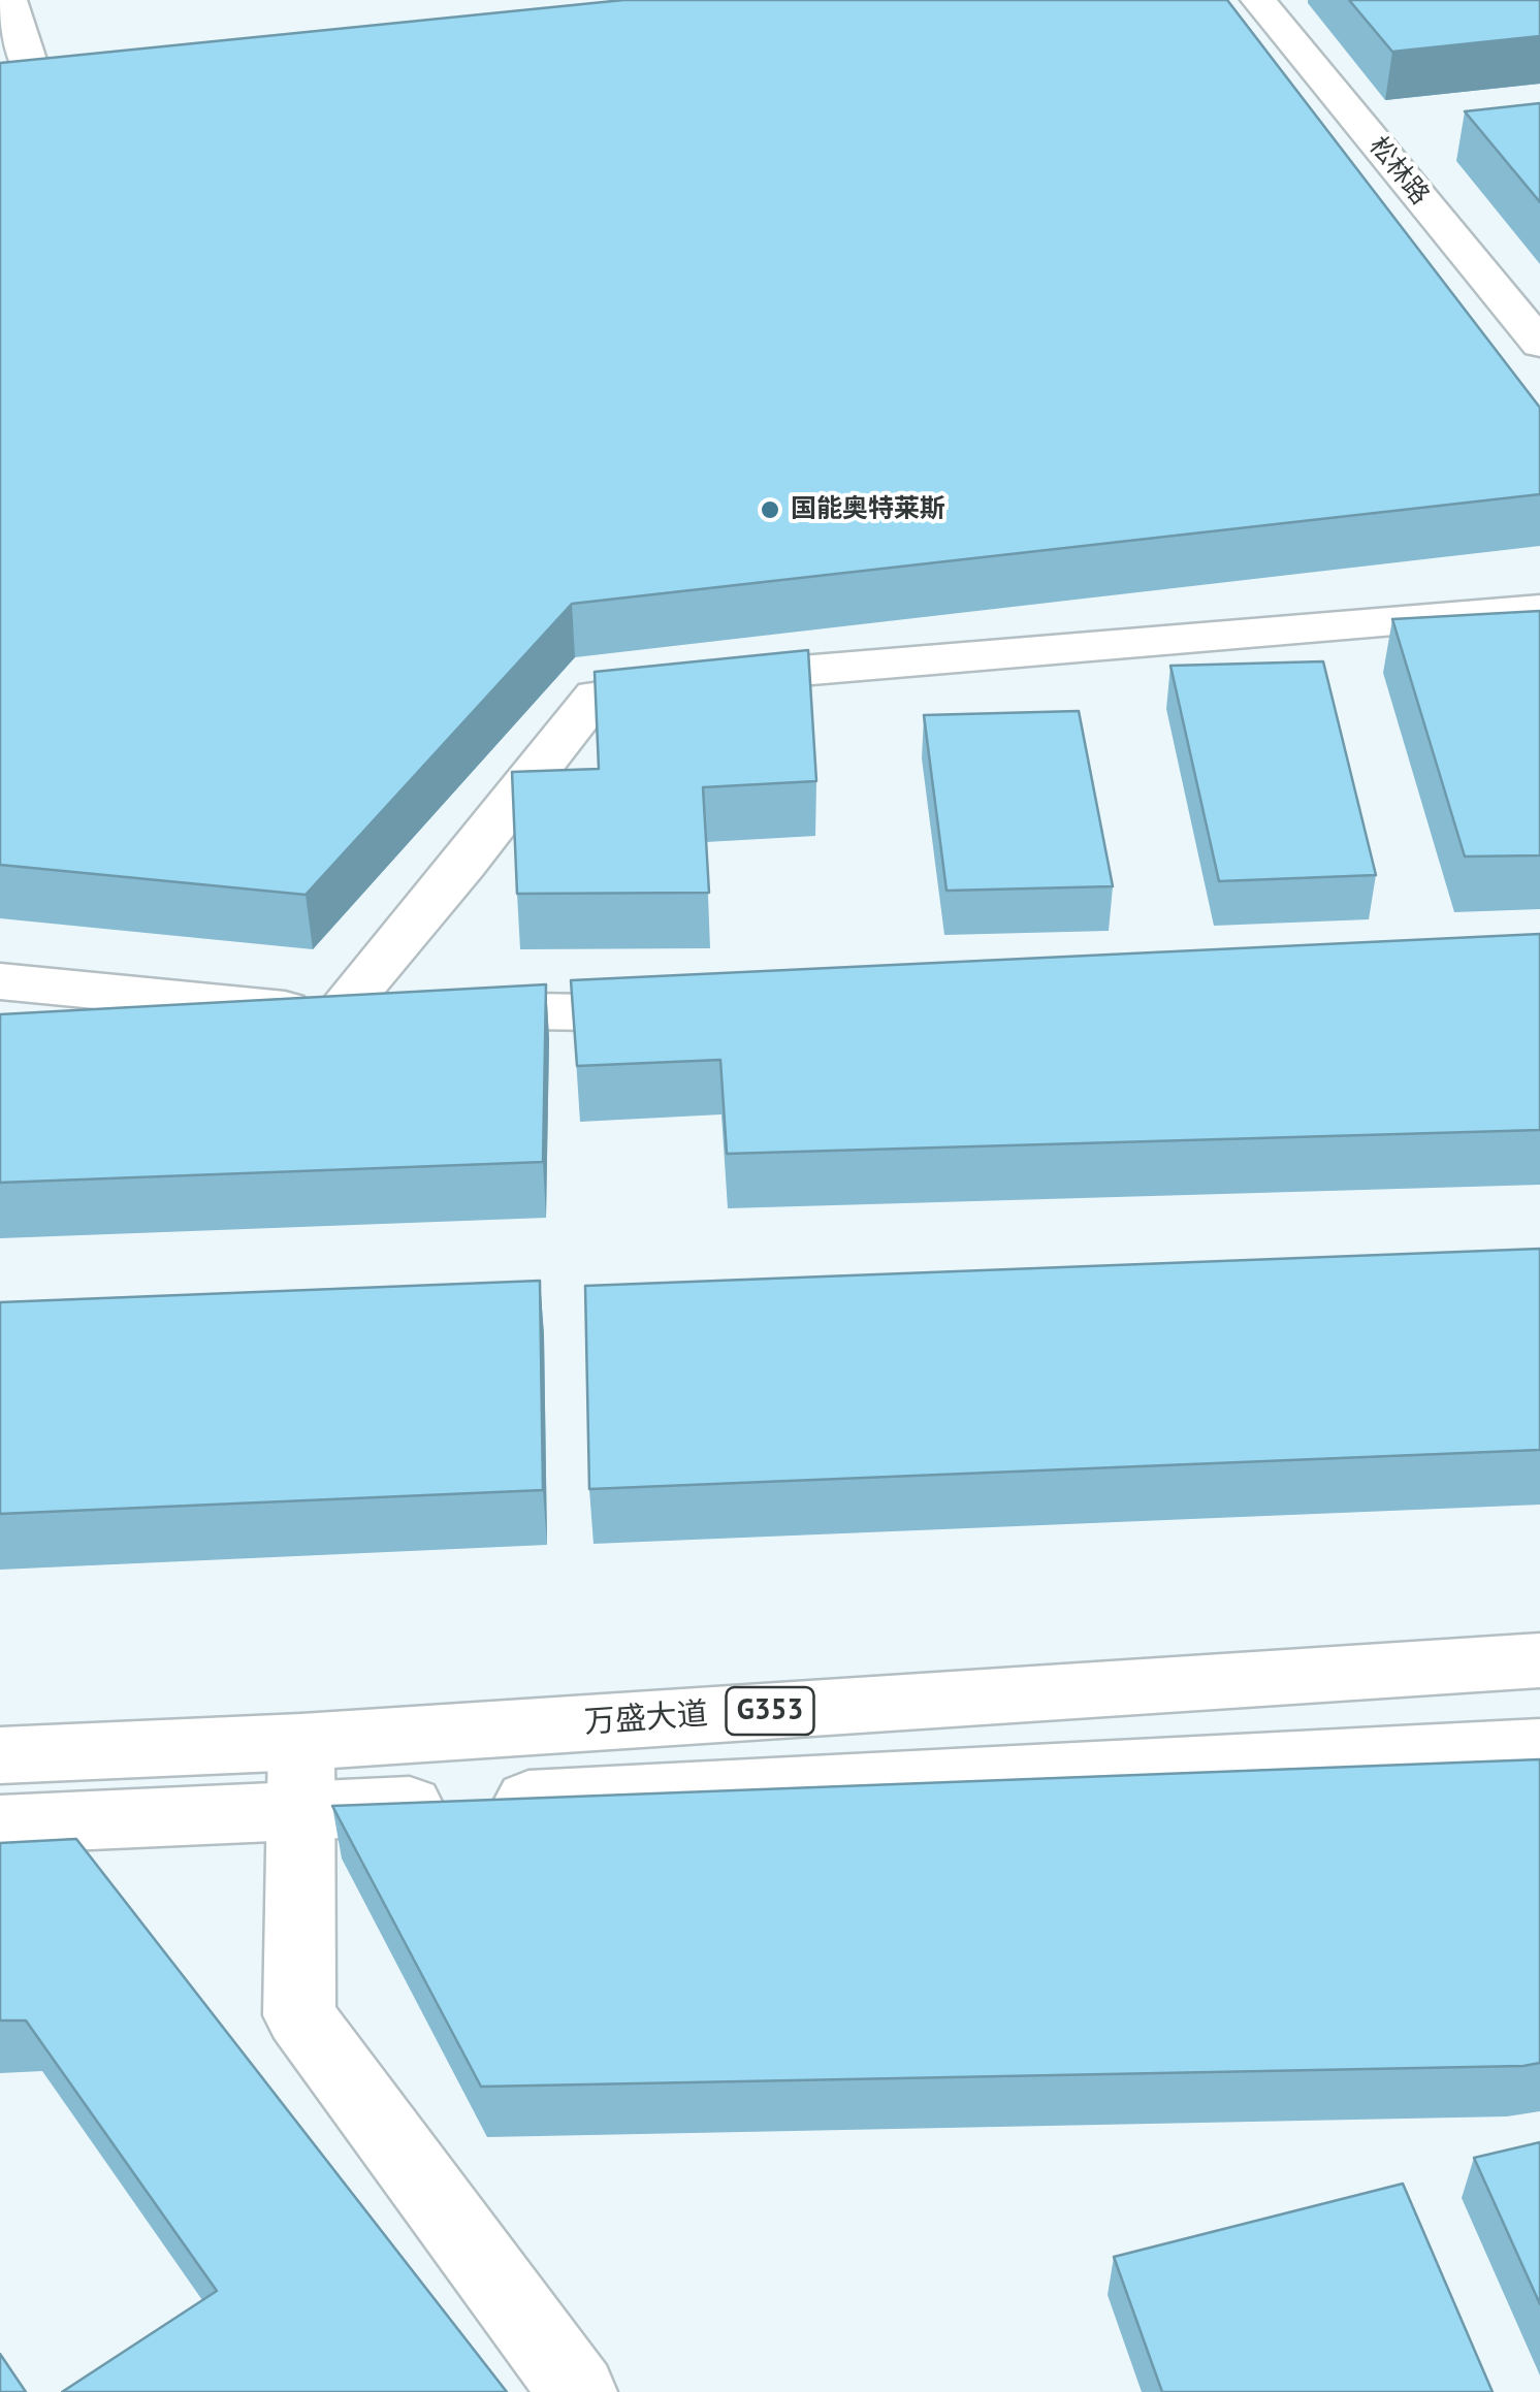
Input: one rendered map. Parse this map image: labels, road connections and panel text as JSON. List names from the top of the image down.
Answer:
{
  "streets": {
    "main road": ["松林路", "G353", "万盛大道"]
  },
  "places": ["国能奥特莱斯"]
}
